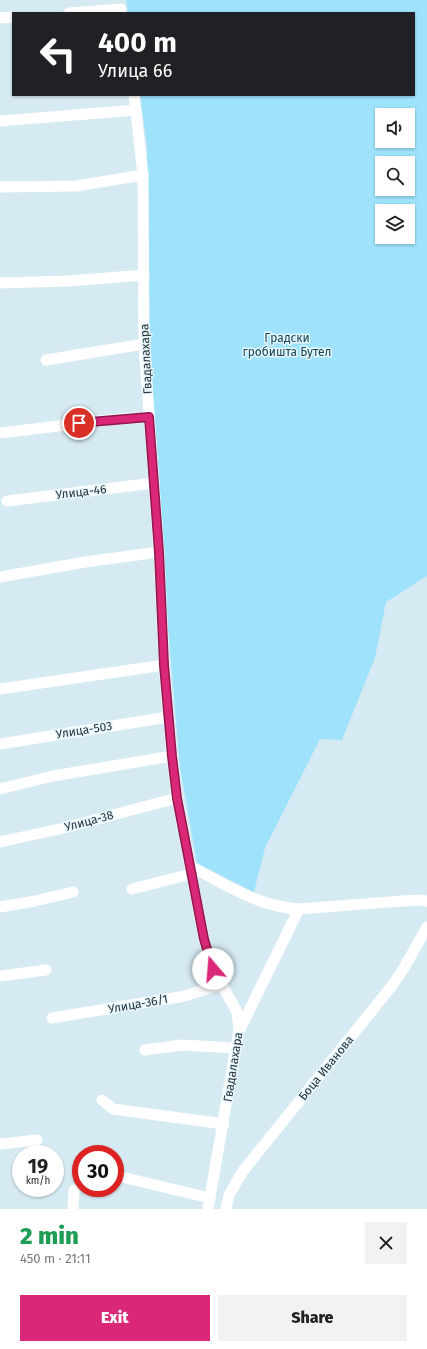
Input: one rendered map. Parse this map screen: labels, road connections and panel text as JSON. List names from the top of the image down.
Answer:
{
  "streets": {
    "street": [
      "Гвадалахара",
      "Улица-46",
      "Улица-503",
      "Улица-38",
      "Улица-36/1",
      "Боца Иванова"
    ]
  },
  "crossings": [
    ["Гвадалахара", "Улица-46"],
    ["Гвадалахара", "Улица-503"],
    ["Гвадалахара", "Улица-38"],
    ["Гвадалахара", "Улица-36/1"]
  ],
  "parks": ["Градски гробишта Бутел"],
  "page": {
    "turn": ["400 m", "Улица 66"],
    "speed": "19 km/h",
    "limit": "30",
    "heading": ["2 min", "450 m · 21:11"],
    "buttons": ["Exit", "Share"]
  }
}
